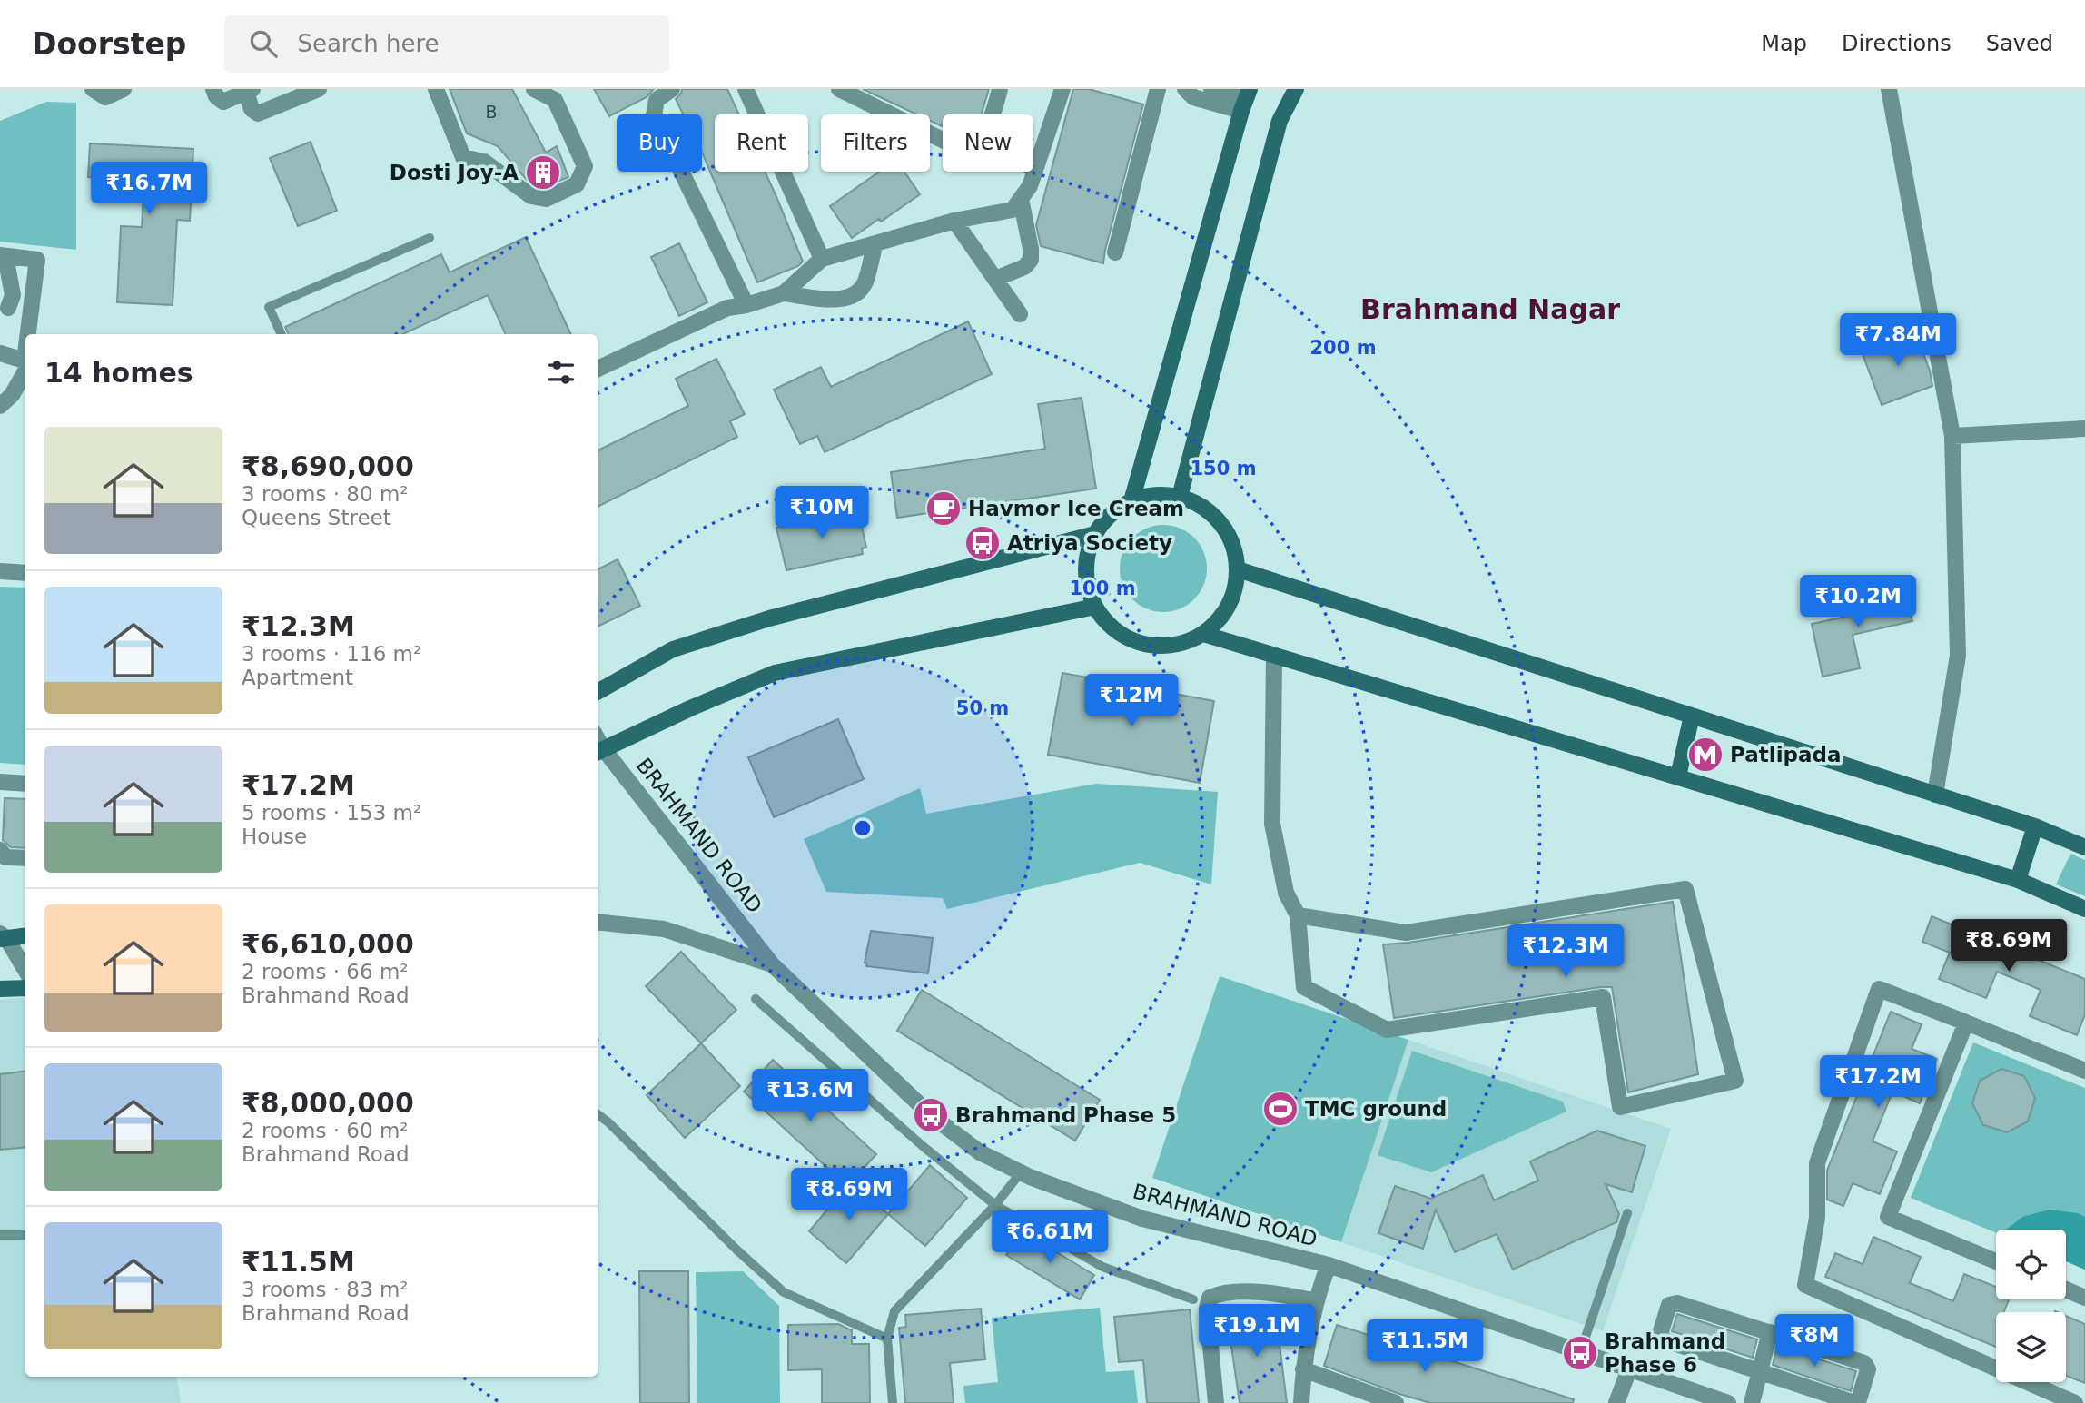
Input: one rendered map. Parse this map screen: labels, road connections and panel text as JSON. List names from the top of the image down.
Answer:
{
  "streets": {
    "street": ["BRAHMAND ROAD"]
  },
  "districts": ["Brahmand Nagar"],
  "places": {
    "building": ["Dosti Joy-A"],
    "cafe": ["Havmor Ice Cream"],
    "bus stop": ["Atriya Society", "Brahmand Phase 5", "Brahmand Phase 6"],
    "metro station": ["Patlipada"],
    "sports": ["TMC ground"]
  },
  "house_numbers": ["B"],
  "page": {
    "header": "Doorstep",
    "search": "Search here",
    "nav": ["Map", "Directions", "Saved"],
    "chip": [
      "Buy",
      "Rent",
      "Filters",
      "New"
    ],
    "price": [
      "₹16.7M",
      "₹7.84M",
      "₹10M",
      "₹10.2M",
      "₹12M",
      "₹8.69M",
      "₹12.3M",
      "₹17.2M",
      "₹13.6M",
      "₹8.69M",
      "₹6.61M",
      "₹19.1M",
      "₹8M",
      "₹11.5M"
    ],
    "heading": "14 homes",
    "list": [
      {
        "name": "₹8,690,000",
        "note": "3 rooms · 80 m² · Queens Street"
      },
      {
        "name": "₹12.3M",
        "note": "3 rooms · 116 m² · Apartment"
      },
      {
        "name": "₹17.2M",
        "note": "5 rooms · 153 m² · House"
      },
      {
        "name": "₹6,610,000",
        "note": "2 rooms · 66 m² · Brahmand Road"
      },
      {
        "name": "₹8,000,000",
        "note": "2 rooms · 60 m² · Brahmand Road"
      },
      {
        "name": "₹11.5M",
        "note": "3 rooms · 83 m² · Brahmand Road"
      }
    ]
  },
  "rings": [
    "200 m",
    "150 m",
    "100 m",
    "50 m"
  ]
}
